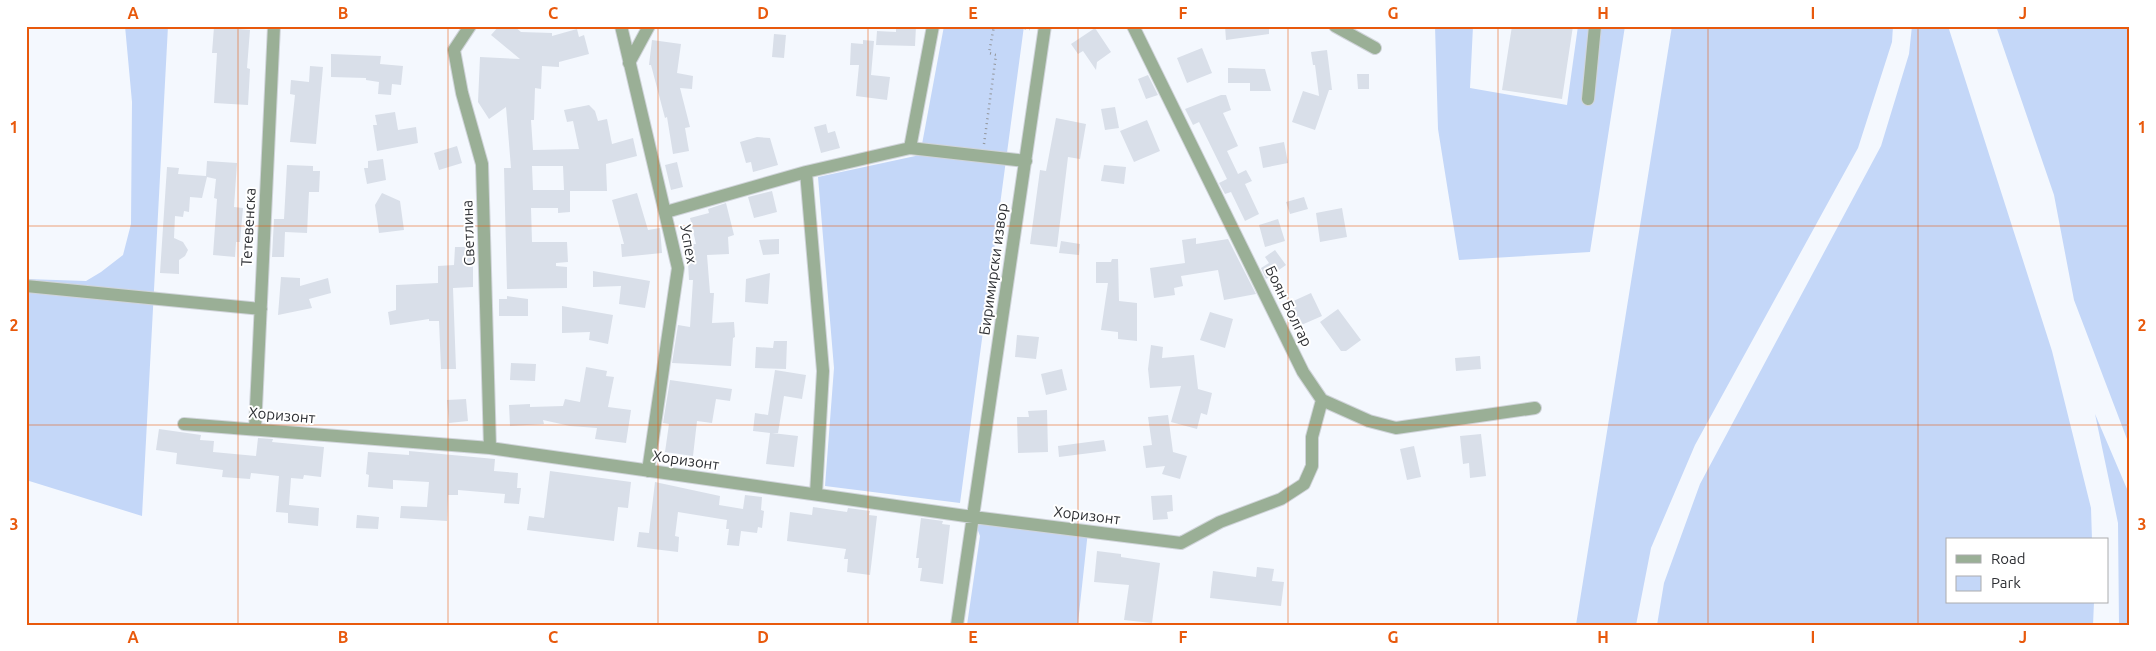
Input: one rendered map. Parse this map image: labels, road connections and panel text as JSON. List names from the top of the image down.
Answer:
{
  "streets": {
    "street": [
      "Тетевенска",
      "Светлина",
      "Успех",
      "Биримирски извор",
      "Боян Болгар",
      "Хоризонт"
    ]
  },
  "crossings": [
    ["Тетевенска", "Хоризонт"],
    ["Светлина", "Хоризонт"],
    ["Успех", "Хоризонт"],
    ["Биримирски извор", "Хоризонт"],
    ["Боян Болгар", "Хоризонт"]
  ],
  "legend": ["Road", "Park"],
  "grid": {
    "columns": [
      "A",
      "B",
      "C",
      "D",
      "E",
      "F",
      "G",
      "H",
      "I",
      "J"
    ],
    "rows": ["1", "2", "3"]
  }
}
